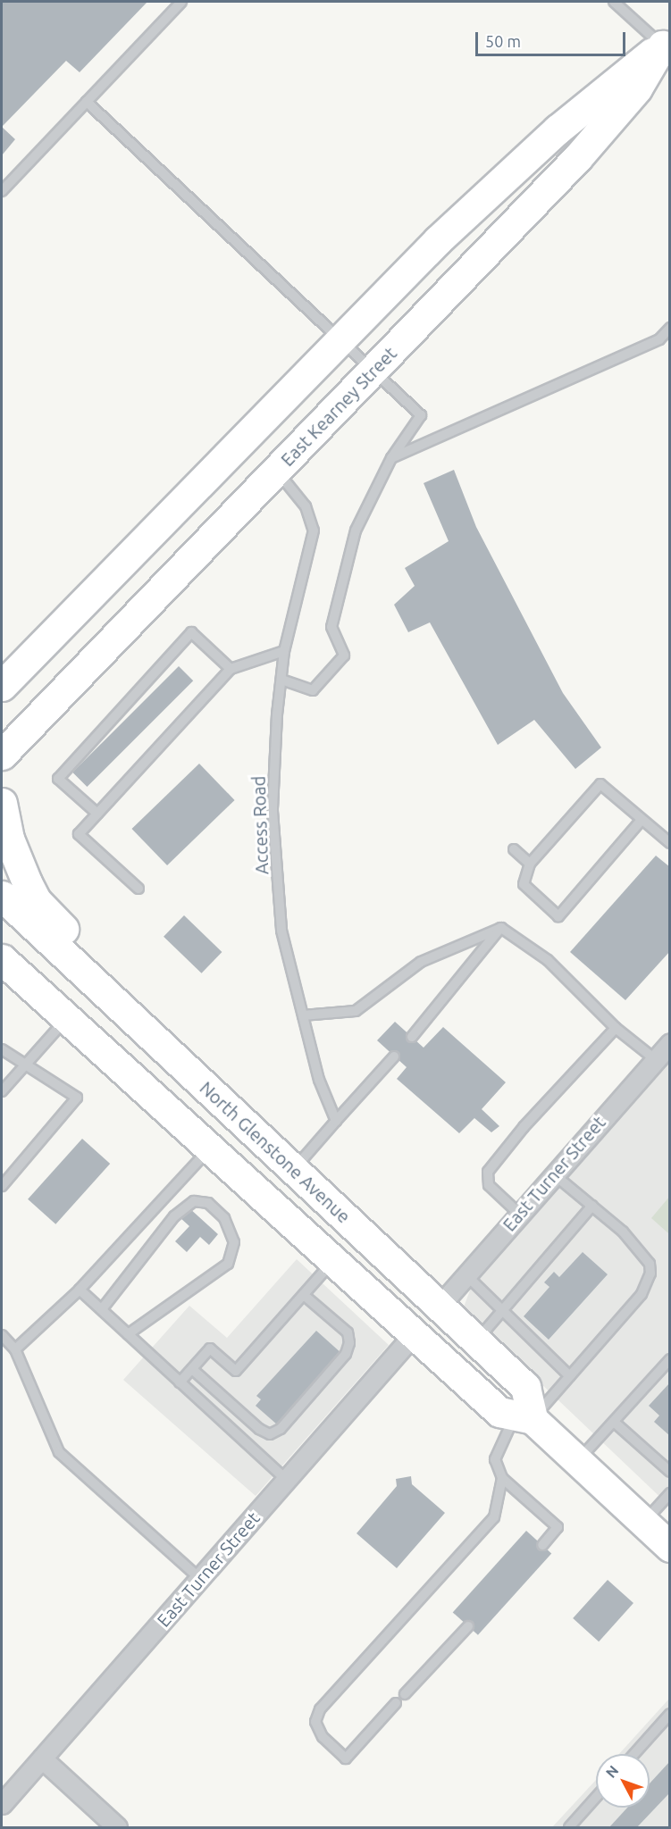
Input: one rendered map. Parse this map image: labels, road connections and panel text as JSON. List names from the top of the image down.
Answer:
{
  "streets": {
    "main road": ["East Kearney Street", "North Glenstone Avenue"],
    "street": ["East Turner Street"],
    "lane": ["Access Road"]
  },
  "crossings": [
    ["East Kearney Street", "Access Road"],
    ["North Glenstone Avenue", "East Turner Street"]
  ],
  "scale_bar": "50 m",
  "north": "top left"
}
